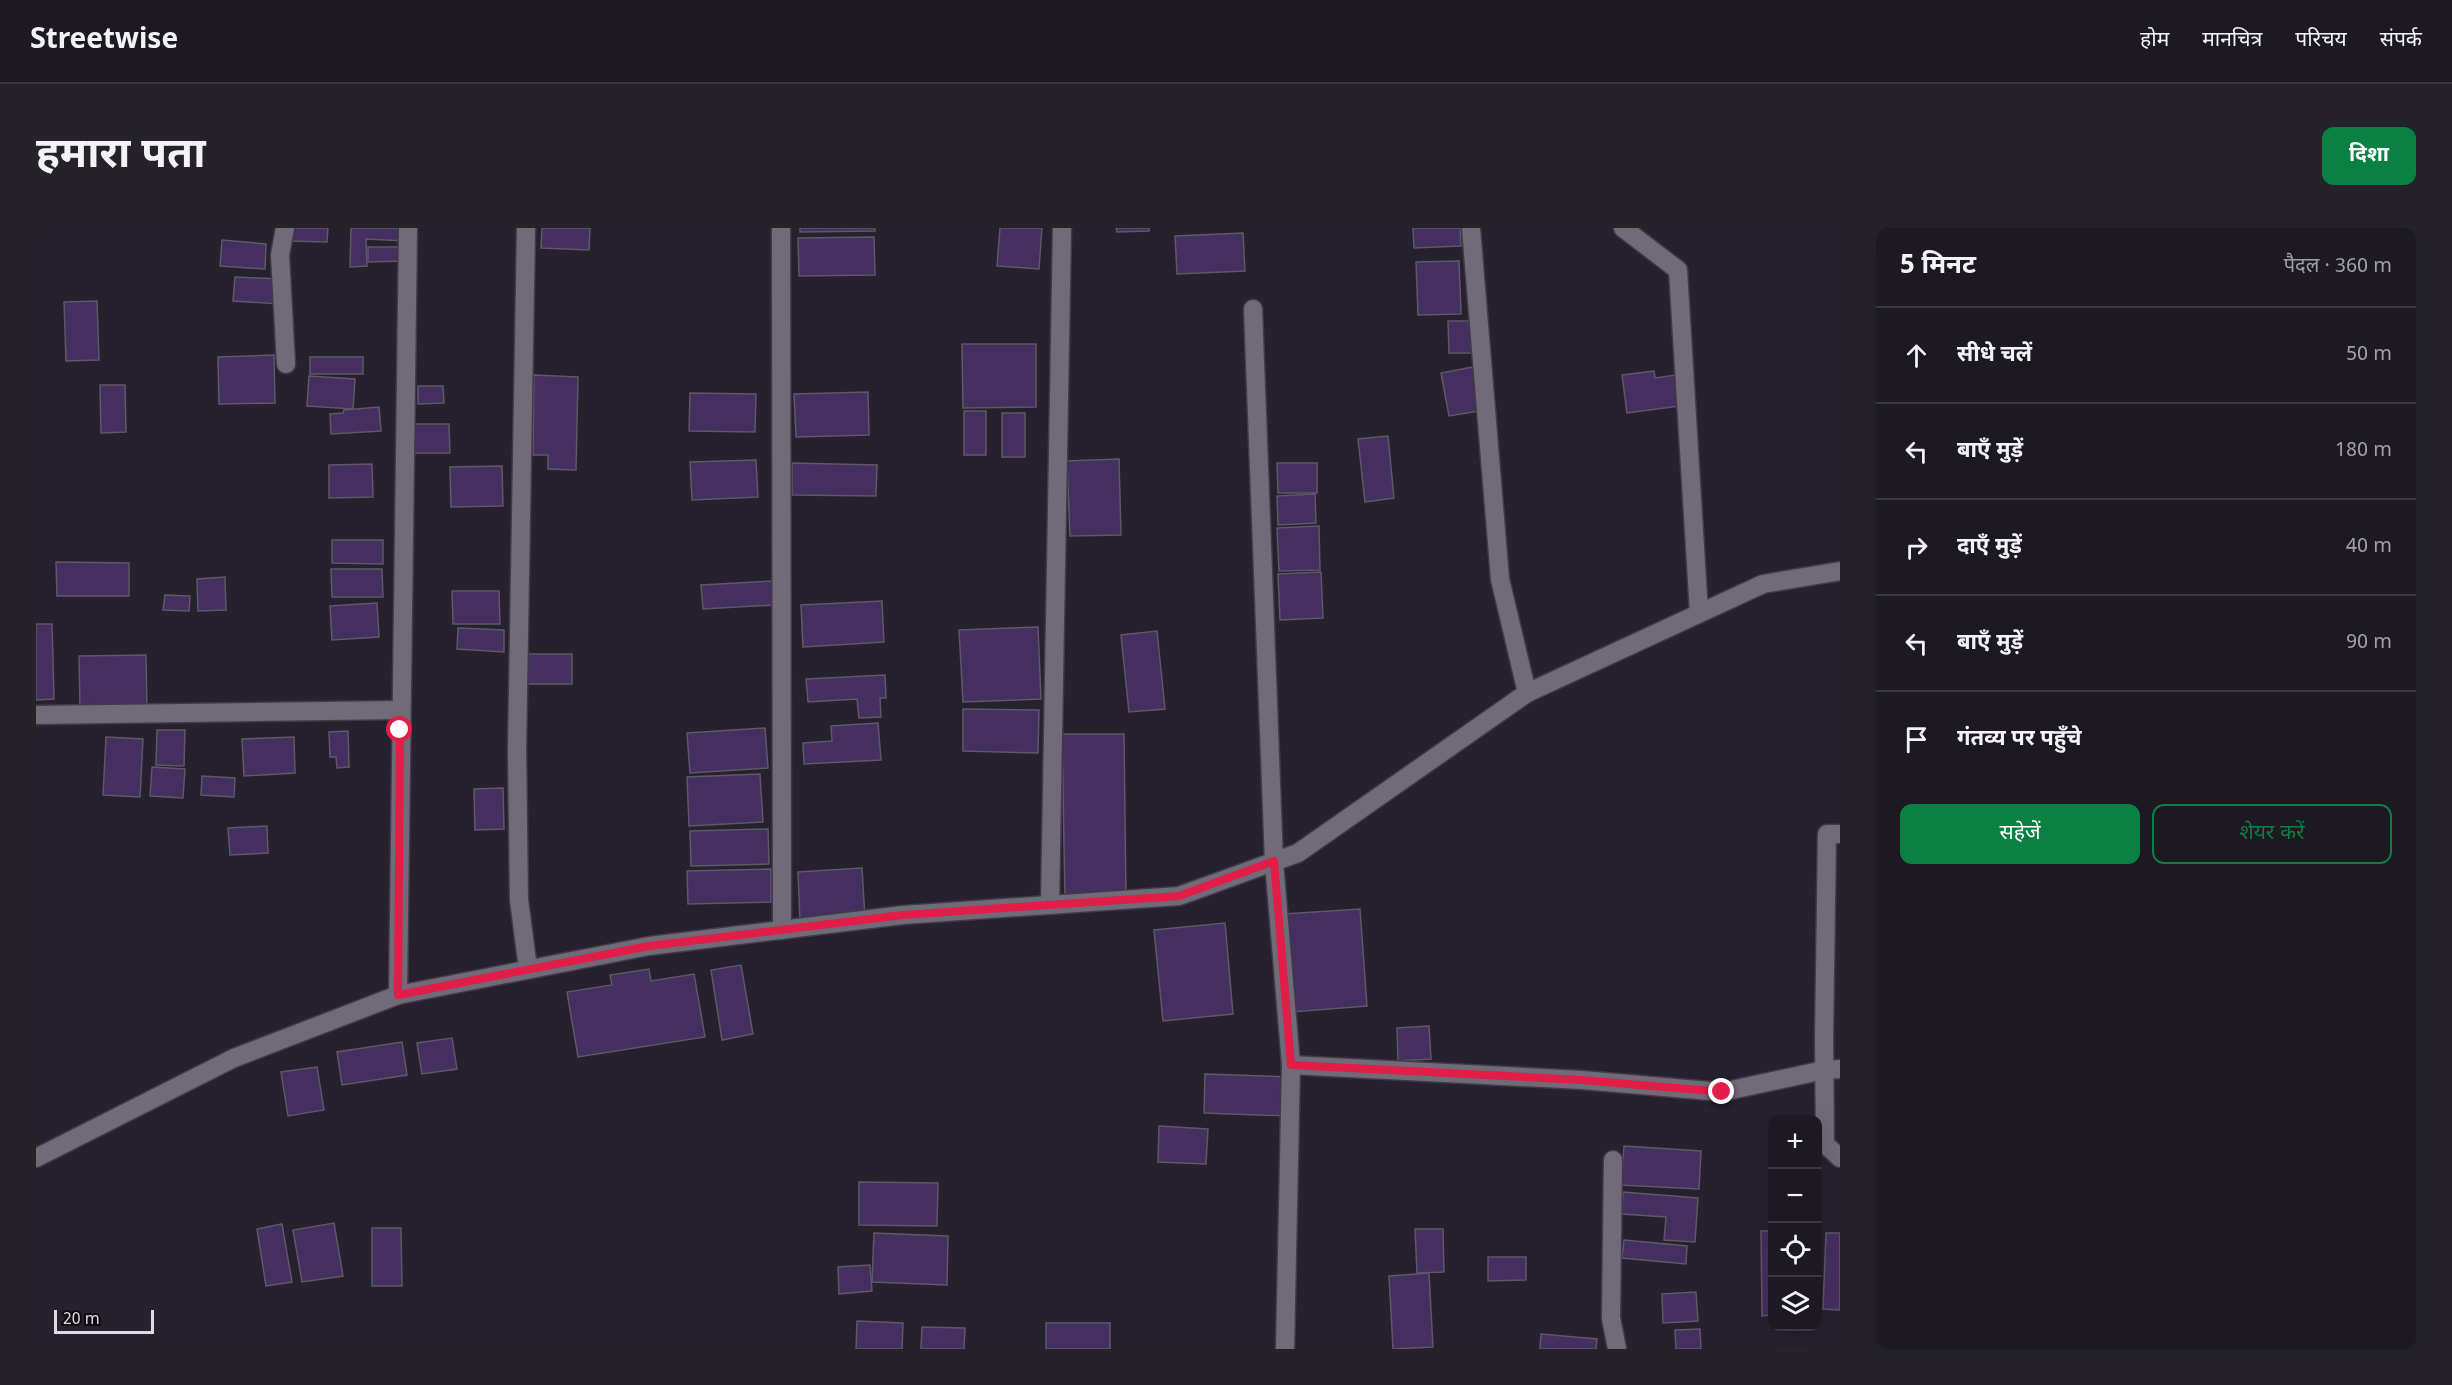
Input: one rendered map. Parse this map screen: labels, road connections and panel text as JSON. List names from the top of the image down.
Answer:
{
  "scale_bar": "20 m",
  "page": {
    "header": "Streetwise",
    "nav": [
      "होम",
      "मानचित्र",
      "परिचय",
      "संपर्क"
    ],
    "buttons": [
      "दिशा",
      ["सहेजें", "शेयर करें"]
    ],
    "title": "हमारा पता",
    "heading": ["5 मिनट", "पैदल · 360 m"],
    "list": [
      ["सीधे चलें", "50 m"],
      ["बाएँ मुड़ें", "180 m"],
      ["दाएँ मुड़ें", "40 m"],
      ["बाएँ मुड़ें", "90 m"],
      "गंतव्य पर पहुँचे"
    ],
    "map_buttons": ["+", "−"],
    "scale": "20 m"
  }
}
